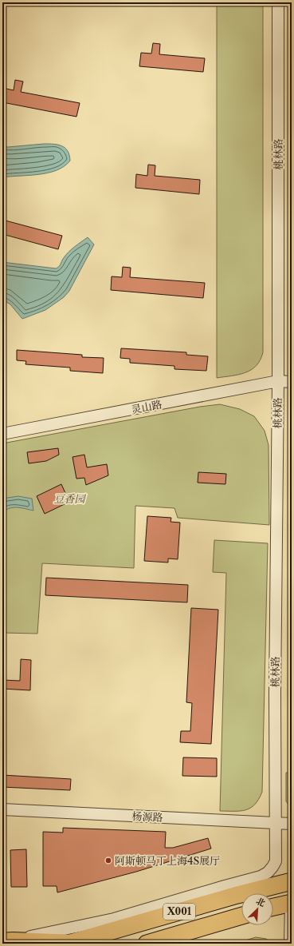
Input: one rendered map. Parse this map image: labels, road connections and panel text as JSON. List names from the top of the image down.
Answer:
{
  "streets": {
    "highway": ["X001"],
    "street": ["桃林路", "灵山路", "杨源路"]
  },
  "crossings": [
    ["桃林路", "灵山路"],
    ["桃林路", "杨源路"],
    ["桃林路", "X001"],
    ["杨源路", "X001"]
  ],
  "parks": ["豆香园"],
  "places": ["阿斯顿马丁上海4S展厅"],
  "north": "top right"
}
